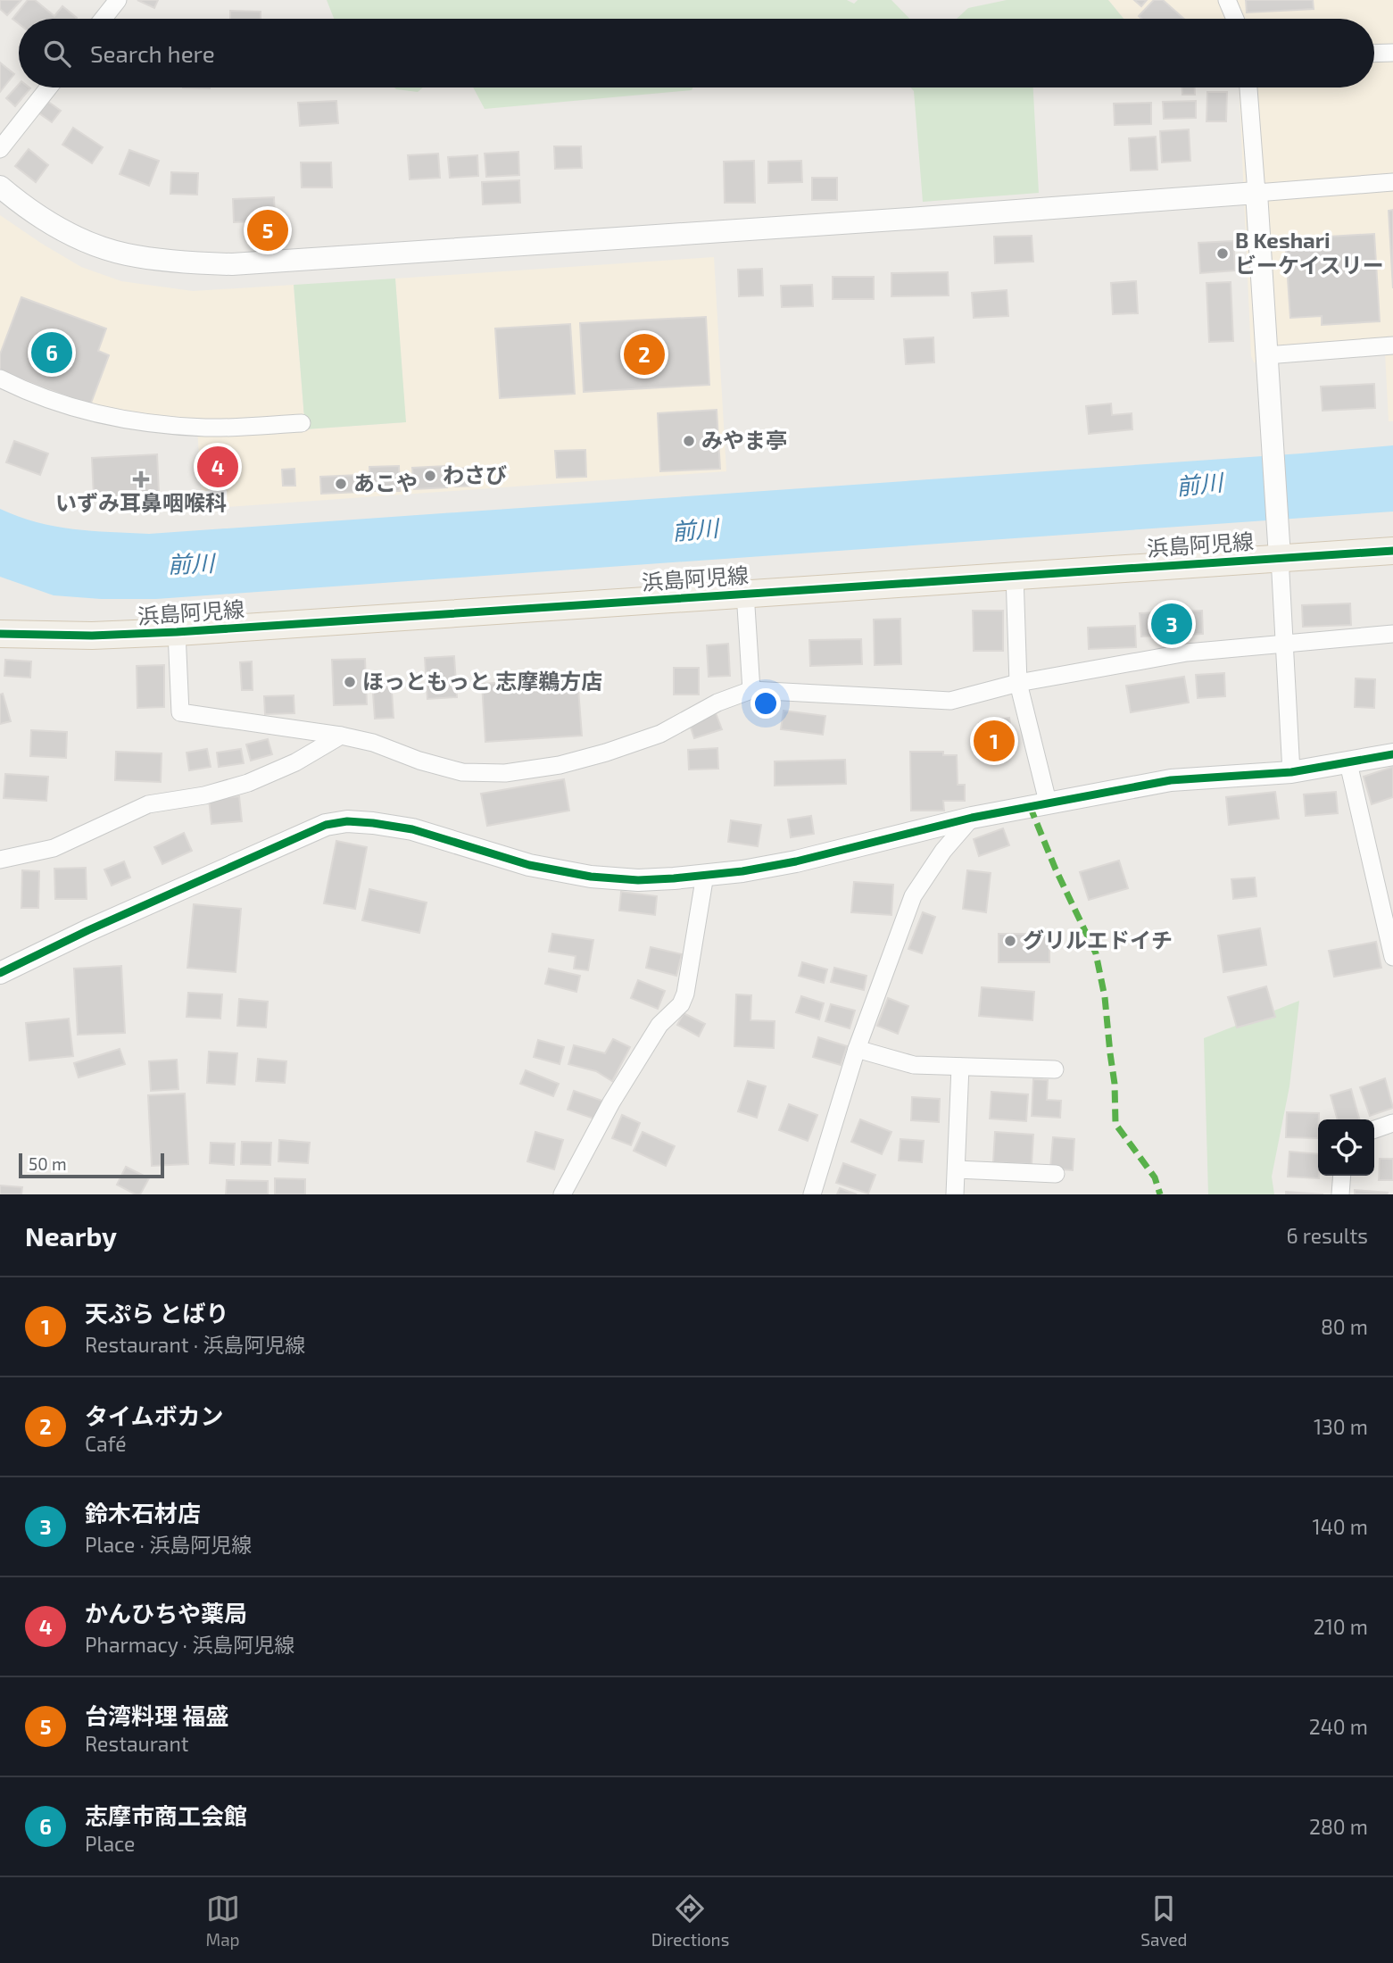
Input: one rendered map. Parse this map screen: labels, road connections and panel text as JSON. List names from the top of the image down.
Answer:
{
  "streets": {
    "main road": ["浜島阿児線"]
  },
  "water": ["前川"],
  "places": {
    "other": [
      "B Keshari ビーケイスリー",
      "みやま亭",
      "わさび",
      "あこや",
      "ほっともっと 志摩鵜方店",
      "グリルエドイチ"
    ],
    "health": ["いずみ耳鼻咽喉科"]
  },
  "scale_bar": "50 m",
  "page": {
    "search": "Search here",
    "pins": [
      "5",
      "6",
      "2",
      "4",
      "3",
      "1"
    ],
    "scale": "50 m",
    "heading": ["Nearby", "6 results"],
    "list": [
      {
        "mark": "1",
        "name": "天ぷら とばり",
        "note": "Restaurant · 浜島阿児線",
        "value": "80 m"
      },
      {
        "mark": "2",
        "name": "タイムボカン",
        "note": "Café",
        "value": "130 m"
      },
      {
        "mark": "3",
        "name": "鈴木石材店",
        "note": "Place · 浜島阿児線",
        "value": "140 m"
      },
      {
        "mark": "4",
        "name": "かんひちや薬局",
        "note": "Pharmacy · 浜島阿児線",
        "value": "210 m"
      },
      {
        "mark": "5",
        "name": "台湾料理 福盛",
        "note": "Restaurant",
        "value": "240 m"
      },
      {
        "mark": "6",
        "name": "志摩市商工会館",
        "note": "Place",
        "value": "280 m"
      }
    ],
    "nav": ["Map", "Directions", "Saved"]
  }
}
